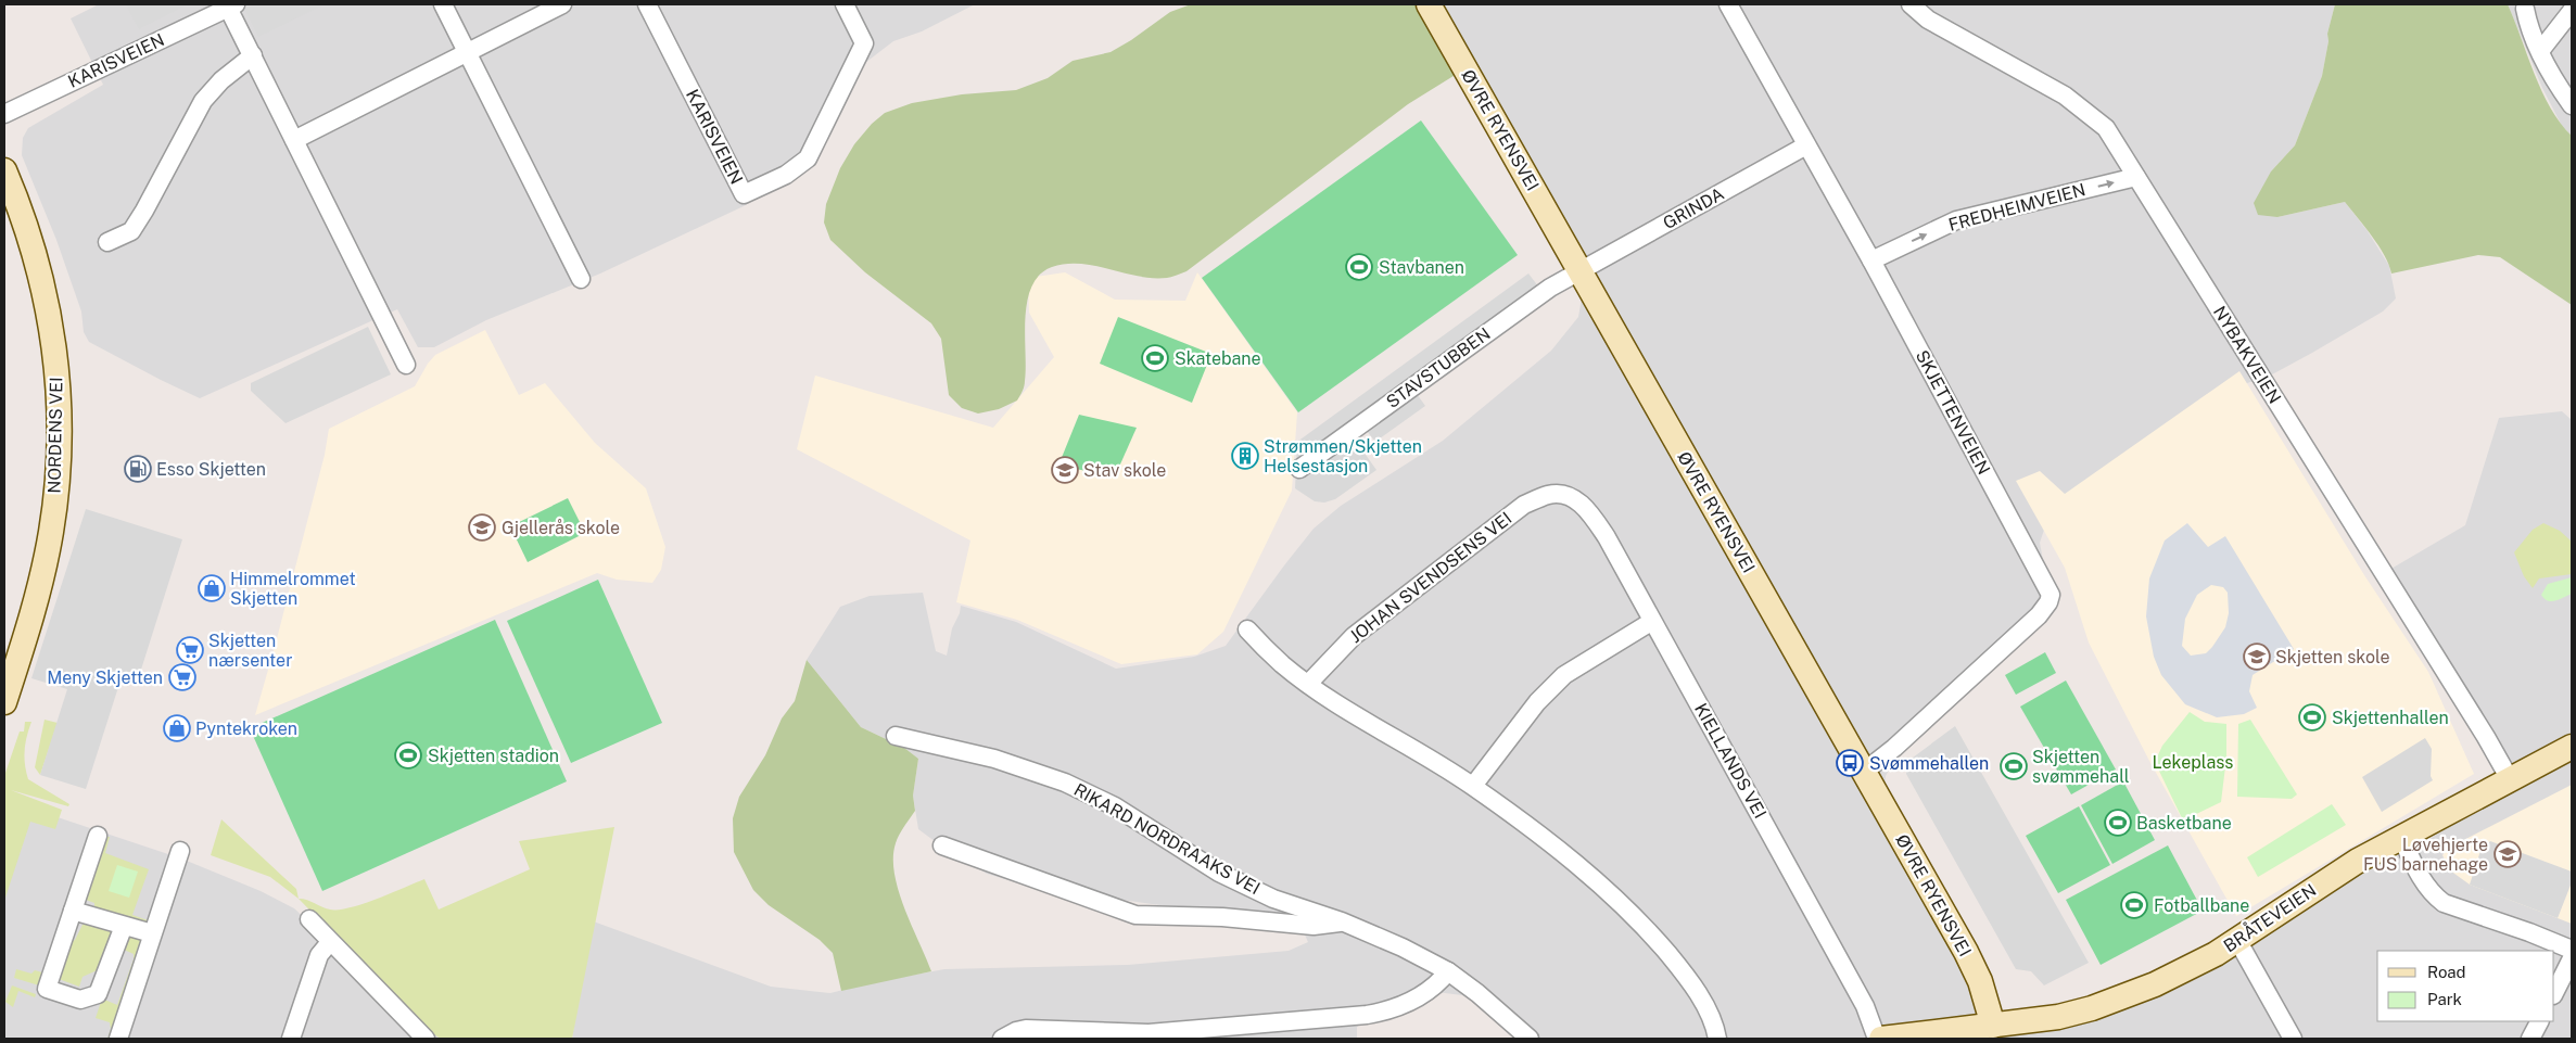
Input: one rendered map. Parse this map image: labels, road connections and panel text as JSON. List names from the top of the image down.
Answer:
{
  "streets": {
    "street": [
      "KARISVEIEN",
      "ØVRE RYENSVEI",
      "FREDHEIMVEIEN",
      "GRINDA",
      "NYBAKVEIEN",
      "STAVSTUBBEN",
      "SKJETTENVEIEN",
      "NORDENS VEI",
      "JOHAN SVENDSENS VEI",
      "KIELLANDS VEI",
      "RIKARD NORDRAAKS VEI",
      "BRÅTEVEIEN"
    ]
  },
  "crossings": [
    ["ØVRE RYENSVEI", "GRINDA"],
    ["ØVRE RYENSVEI", "STAVSTUBBEN"],
    ["ØVRE RYENSVEI", "SKJETTENVEIEN"],
    ["ØVRE RYENSVEI", "BRÅTEVEIEN"],
    ["FREDHEIMVEIEN", "NYBAKVEIEN"],
    ["FREDHEIMVEIEN", "SKJETTENVEIEN"],
    ["GRINDA", "STAVSTUBBEN"],
    ["GRINDA", "SKJETTENVEIEN"],
    ["NYBAKVEIEN", "BRÅTEVEIEN"],
    ["JOHAN SVENDSENS VEI", "KIELLANDS VEI"]
  ],
  "one_way": ["FREDHEIMVEIEN"],
  "parks": ["Lekeplass"],
  "places": {
    "sports": [
      "Stavbanen",
      "Skatebane",
      "Skjettenhallen",
      "Skjetten stadion",
      "Skjetten svømmehall",
      "Basketbane",
      "Fotballbane"
    ],
    "building": ["Strømmen/Skjetten Helsestasjon"],
    "fuel station": ["Esso Skjetten"],
    "school or university": [
      "Stav skole",
      "Gjellerås skole",
      "Skjetten skole",
      "Løvehjerte FUS barnehage"
    ],
    "shop": ["Himmelrommet Skjetten", "Pyntekroken"],
    "supermarket": ["Skjetten nærsenter", "Meny Skjetten"],
    "bus stop": ["Svømmehallen"]
  },
  "legend": ["Road", "Park"]
}
